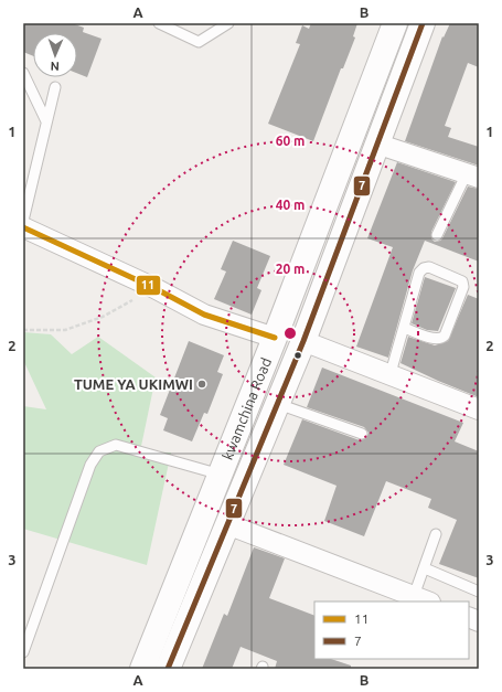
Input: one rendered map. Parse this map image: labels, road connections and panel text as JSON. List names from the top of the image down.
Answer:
{
  "streets": {
    "main road": ["kwamchina Road"]
  },
  "places": ["TUME YA UKIMWI"],
  "lines": ["transit line 7", "transit line 11"],
  "legend": ["11", "7"],
  "north": "bottom",
  "grid": {
    "columns": ["A", "B"],
    "rows": ["1", "2", "3"]
  },
  "rings": ["60 m", "40 m", "20 m"]
}
